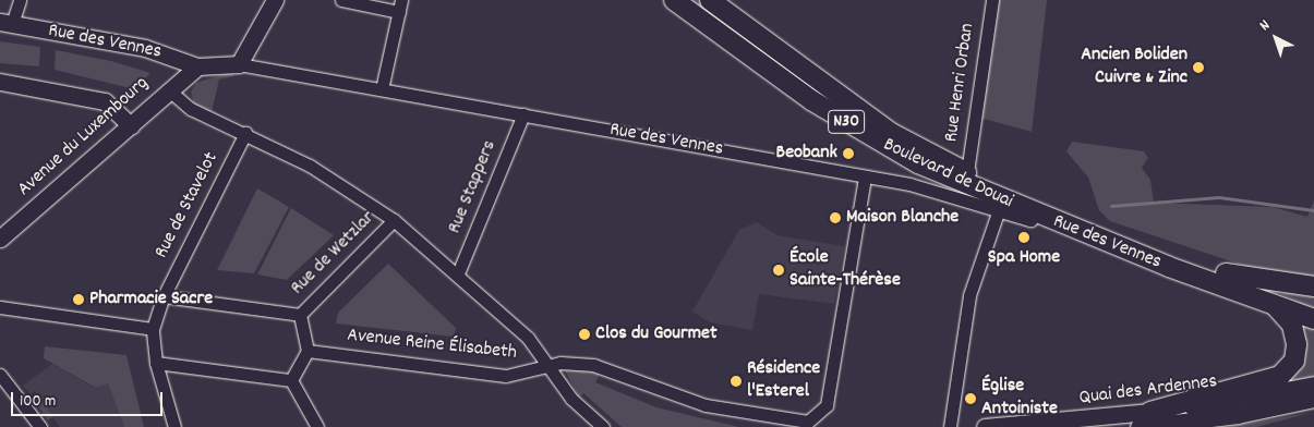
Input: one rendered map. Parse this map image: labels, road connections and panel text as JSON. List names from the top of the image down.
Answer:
{
  "streets": {
    "main road": ["Rue des Vennes", "N30", "Boulevard de Douai"],
    "street": [
      "Rue Henri Orban",
      "Avenue du Luxembourg",
      "Rue Stappers",
      "Rue de Stavelot",
      "Rue de Wetzlar",
      "Avenue Reine Élisabeth",
      "Quai des Ardennes"
    ]
  },
  "crossings": [
    ["Rue des Vennes", "Rue Henri Orban"],
    ["Rue des Vennes", "Avenue du Luxembourg"],
    ["Rue des Vennes", "Boulevard de Douai"],
    ["Rue des Vennes", "Rue Stappers"],
    ["Rue des Vennes", "Avenue Reine Élisabeth"],
    ["Rue Henri Orban", "Boulevard de Douai"]
  ],
  "places": [
    "Ancien Boliden Cuivre & Zinc",
    "Beobank",
    "Maison Blanche",
    "Spa Home",
    "École Sainte-Thérèse",
    "Pharmacie Sacre",
    "Clos du Gourmet",
    "Résidence l'Esterel",
    "Église Antoiniste"
  ],
  "scale_bar": "100 m",
  "north": "top left"
}
